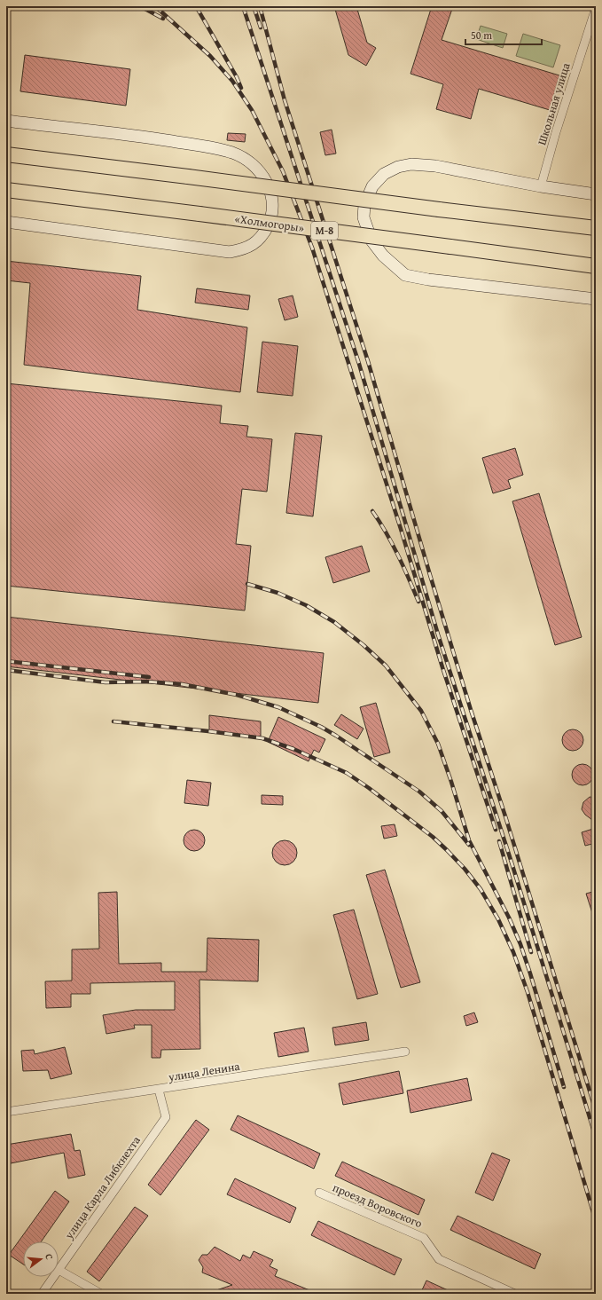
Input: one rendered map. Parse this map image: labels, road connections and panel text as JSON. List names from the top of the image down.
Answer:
{
  "streets": {
    "highway": ["«Холмогоры»", "М-8"],
    "street": [
      "Школьная улица",
      "улица Ленина",
      "улица Карла Либкнехта",
      "проезд Воровского"
    ]
  },
  "crossings": [
    ["улица Ленина", "улица Карла Либкнехта"]
  ],
  "scale_bar": "50 m",
  "north": "right"
}
